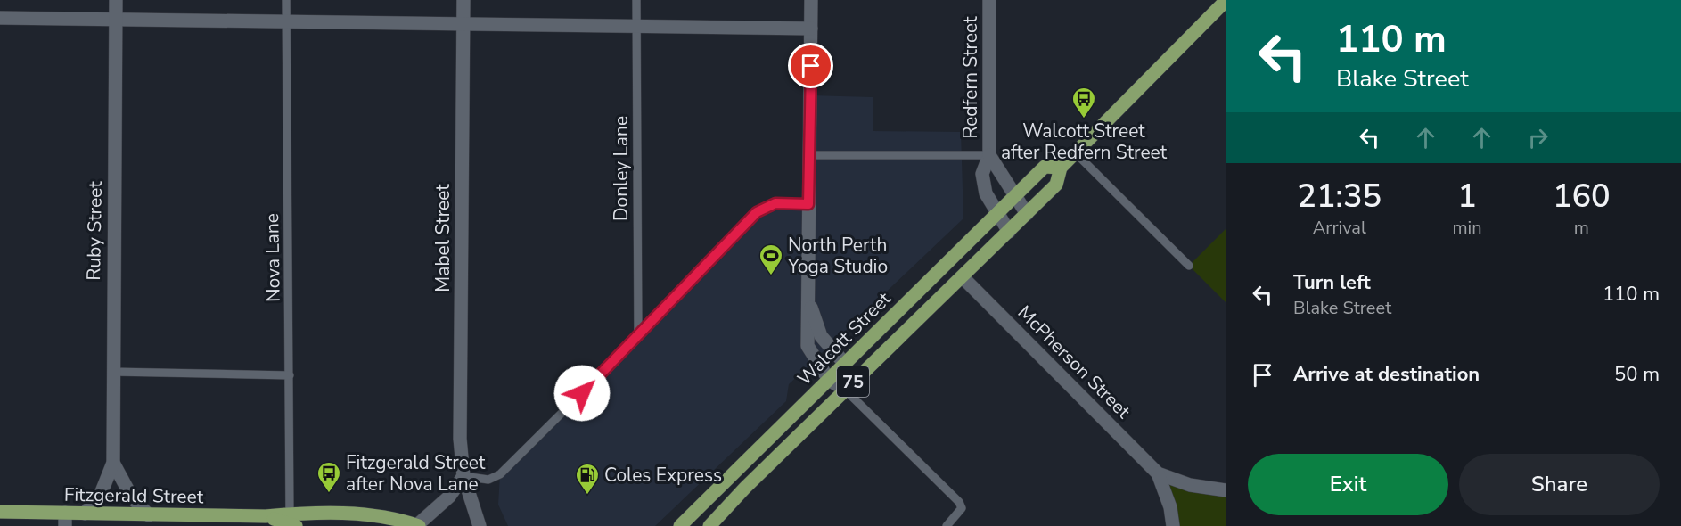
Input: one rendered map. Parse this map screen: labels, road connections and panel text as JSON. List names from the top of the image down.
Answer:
{
  "streets": {
    "main road": ["Walcott Street", "75", "Fitzgerald Street"],
    "street": [
      "Redfern Street",
      "Ruby Street",
      "Mabel Street",
      "McPherson Street"
    ],
    "lane": ["Donley Lane", "Nova Lane"]
  },
  "crossings": [
    ["Redfern Street", "Walcott Street"],
    ["Ruby Street", "Fitzgerald Street"],
    ["Nova Lane", "Fitzgerald Street"],
    ["Walcott Street", "McPherson Street"]
  ],
  "places": {
    "bus stop": ["Walcott Street after Redfern Street", "Fitzgerald Street after Nova Lane"],
    "sports": ["North Perth Yoga Studio"],
    "fuel station": ["Coles Express"]
  },
  "page": {
    "turn": ["110 m", "Blake Street"],
    "eta": [
      "21:35",
      "Arrival",
      "1",
      "min",
      "160",
      "m"
    ],
    "list": [
      {
        "name": "Turn left",
        "note": "Blake Street",
        "value": "110 m"
      },
      {
        "name": "Arrive at destination",
        "value": "50 m"
      }
    ],
    "buttons": ["Exit", "Share"]
  }
}
